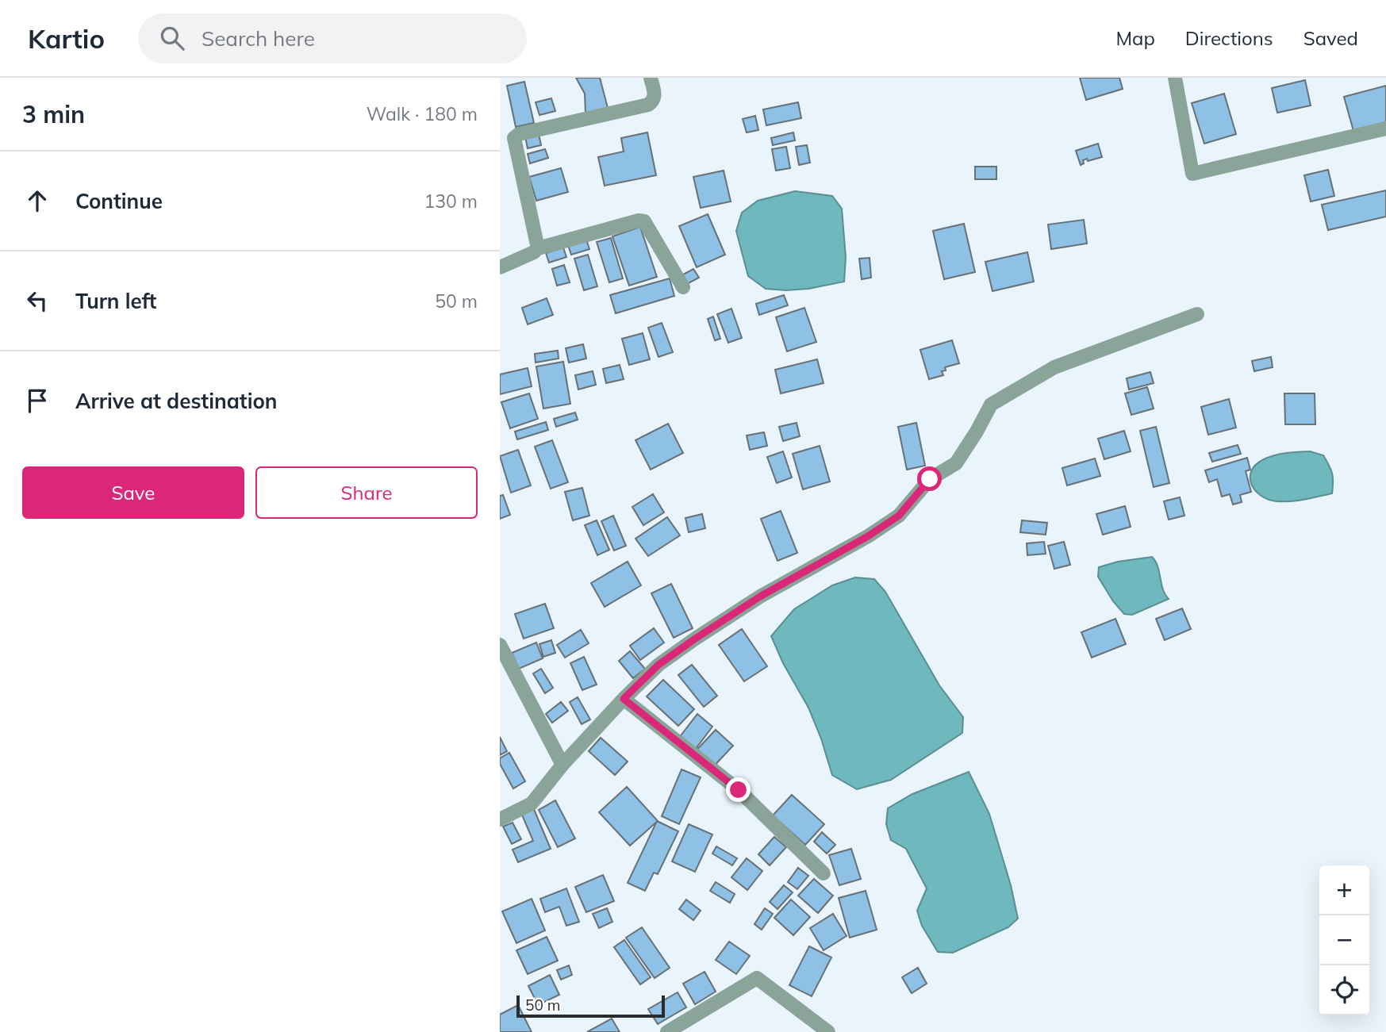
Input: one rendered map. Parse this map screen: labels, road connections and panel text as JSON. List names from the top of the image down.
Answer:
{
  "scale_bar": "50 m",
  "page": {
    "header": "Kartio",
    "search": "Search here",
    "nav": ["Map", "Directions", "Saved"],
    "heading": ["3 min", "Walk · 180 m"],
    "list": [
      ["Continue", "130 m"],
      ["Turn left", "50 m"],
      "Arrive at destination"
    ],
    "buttons": ["Save", "Share"],
    "map_buttons": ["+", "−"],
    "scale": "50 m"
  }
}
